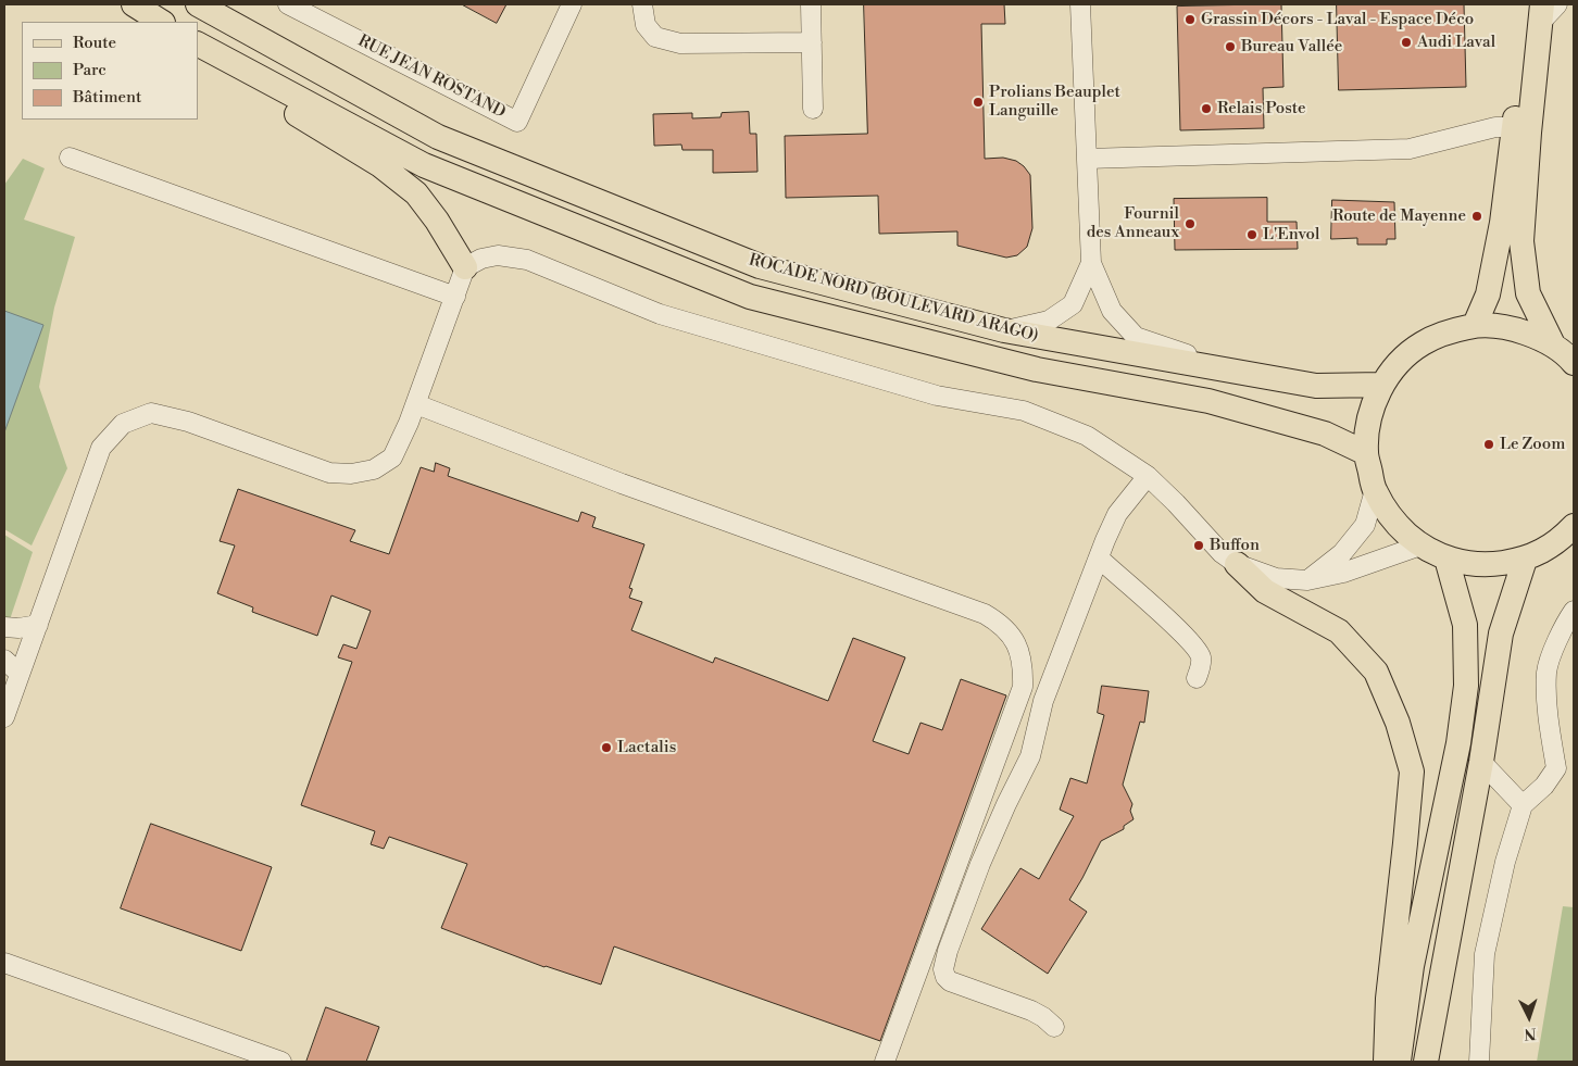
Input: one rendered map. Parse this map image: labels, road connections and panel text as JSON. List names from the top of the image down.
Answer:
{
  "streets": {
    "main road": ["ROCADE NORD (BOULEVARD ARAGO)"],
    "street": ["RUE JEAN ROSTAND"]
  },
  "places": [
    "Grassin Décors - Laval - Espace Déco",
    "Audi Laval",
    "Bureau Vallée",
    "Prolians Beauplet Languille",
    "Relais Poste",
    "Route de Mayenne",
    "Fournil des Anneaux",
    "L'Envol",
    "Le Zoom",
    "Buffon",
    "Lactalis"
  ],
  "legend": ["Route", "Parc", "Bâtiment"],
  "north": "bottom"
}
